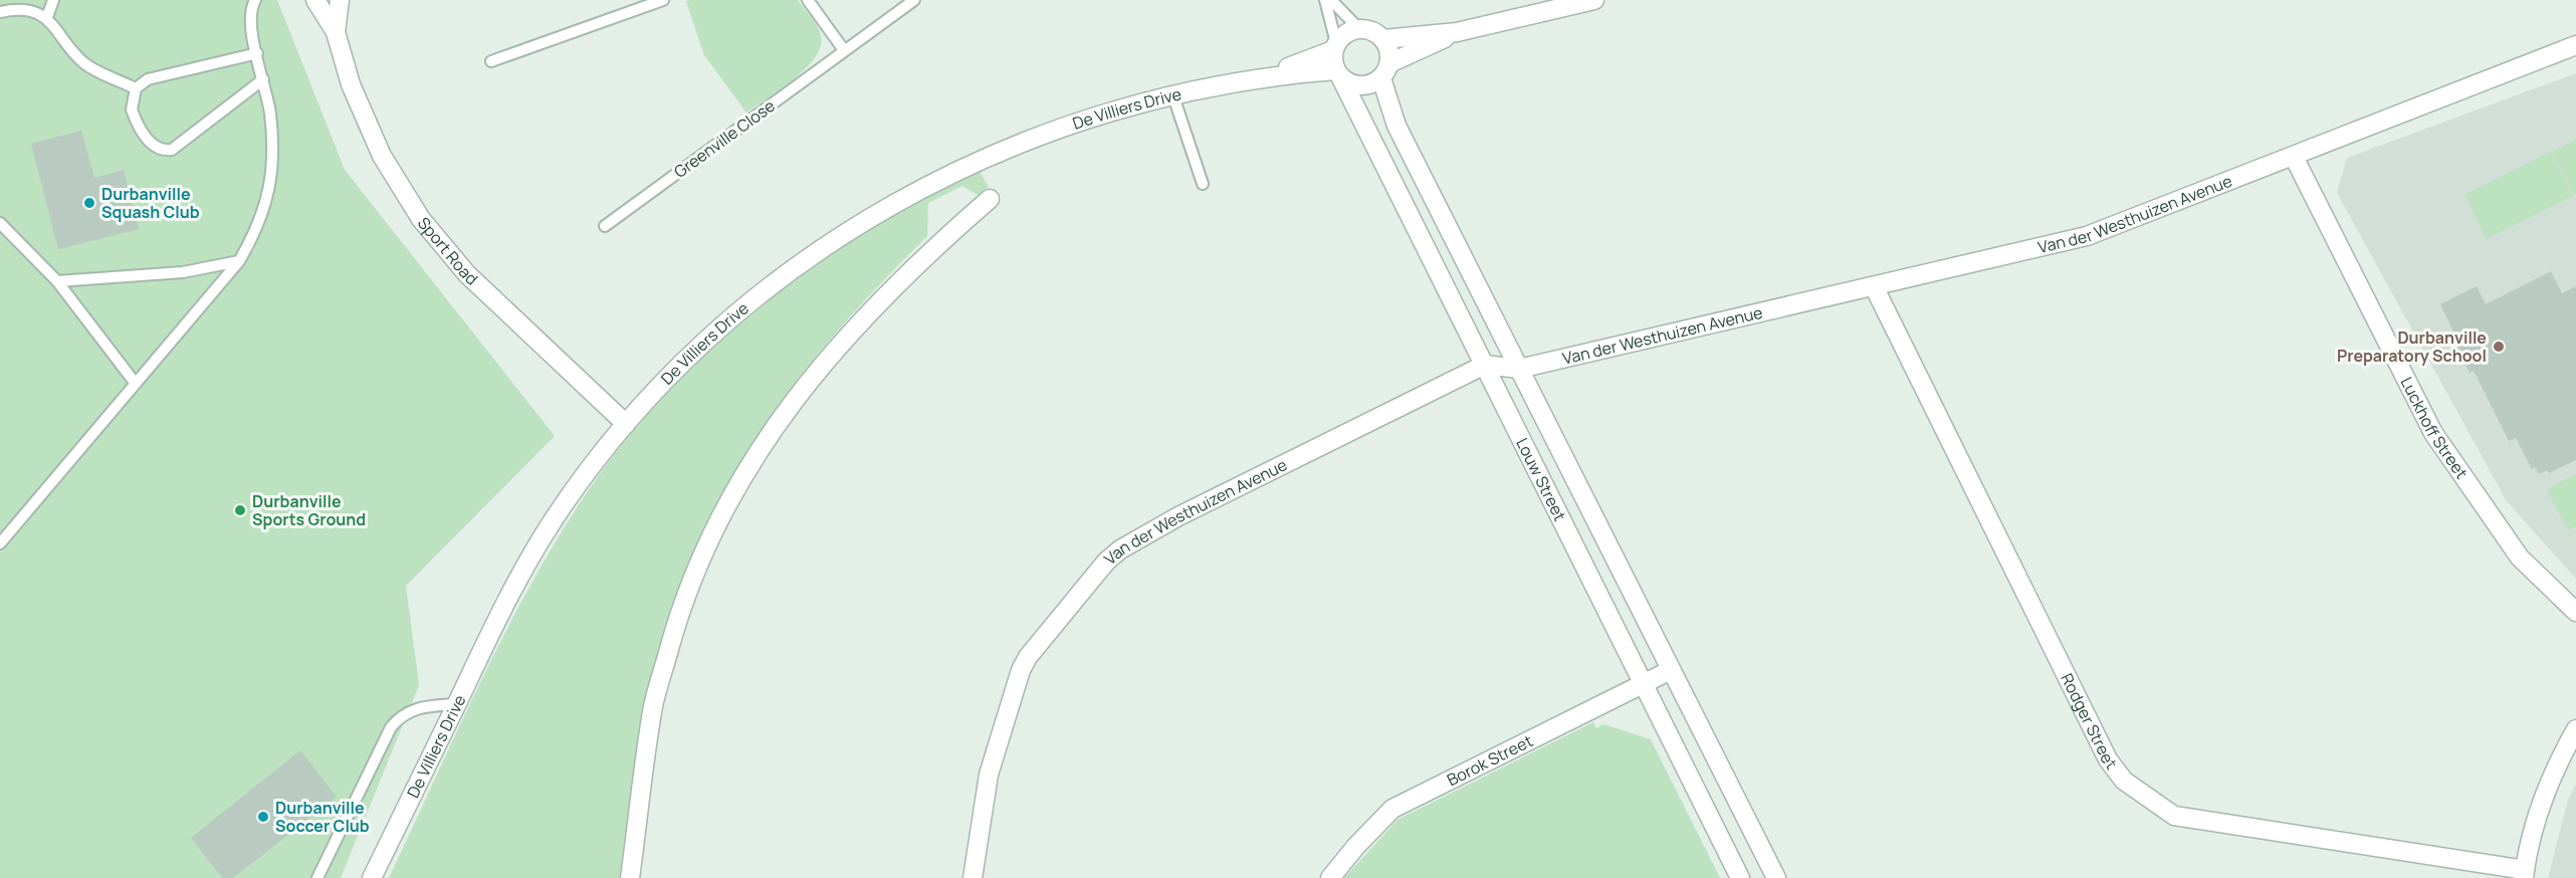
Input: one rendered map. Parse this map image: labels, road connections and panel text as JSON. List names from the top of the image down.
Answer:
{
  "streets": {
    "street": [
      "De Villiers Drive",
      "Van der Westhuizen Avenue",
      "Sport Road",
      "Luckhoff Street",
      "Louw Street",
      "Rodger Street",
      "Borok Street"
    ],
    "lane": ["Greenville Close"]
  },
  "crossings": [
    ["De Villiers Drive", "Sport Road"],
    ["De Villiers Drive", "Louw Street"],
    ["Van der Westhuizen Avenue", "Luckhoff Street"],
    ["Van der Westhuizen Avenue", "Louw Street"],
    ["Van der Westhuizen Avenue", "Rodger Street"],
    ["Louw Street", "Borok Street"]
  ],
  "places": [
    "Durbanville Squash Club",
    "Durbanville Preparatory School",
    "Durbanville Sports Ground",
    "Durbanville Soccer Club"
  ]
}
